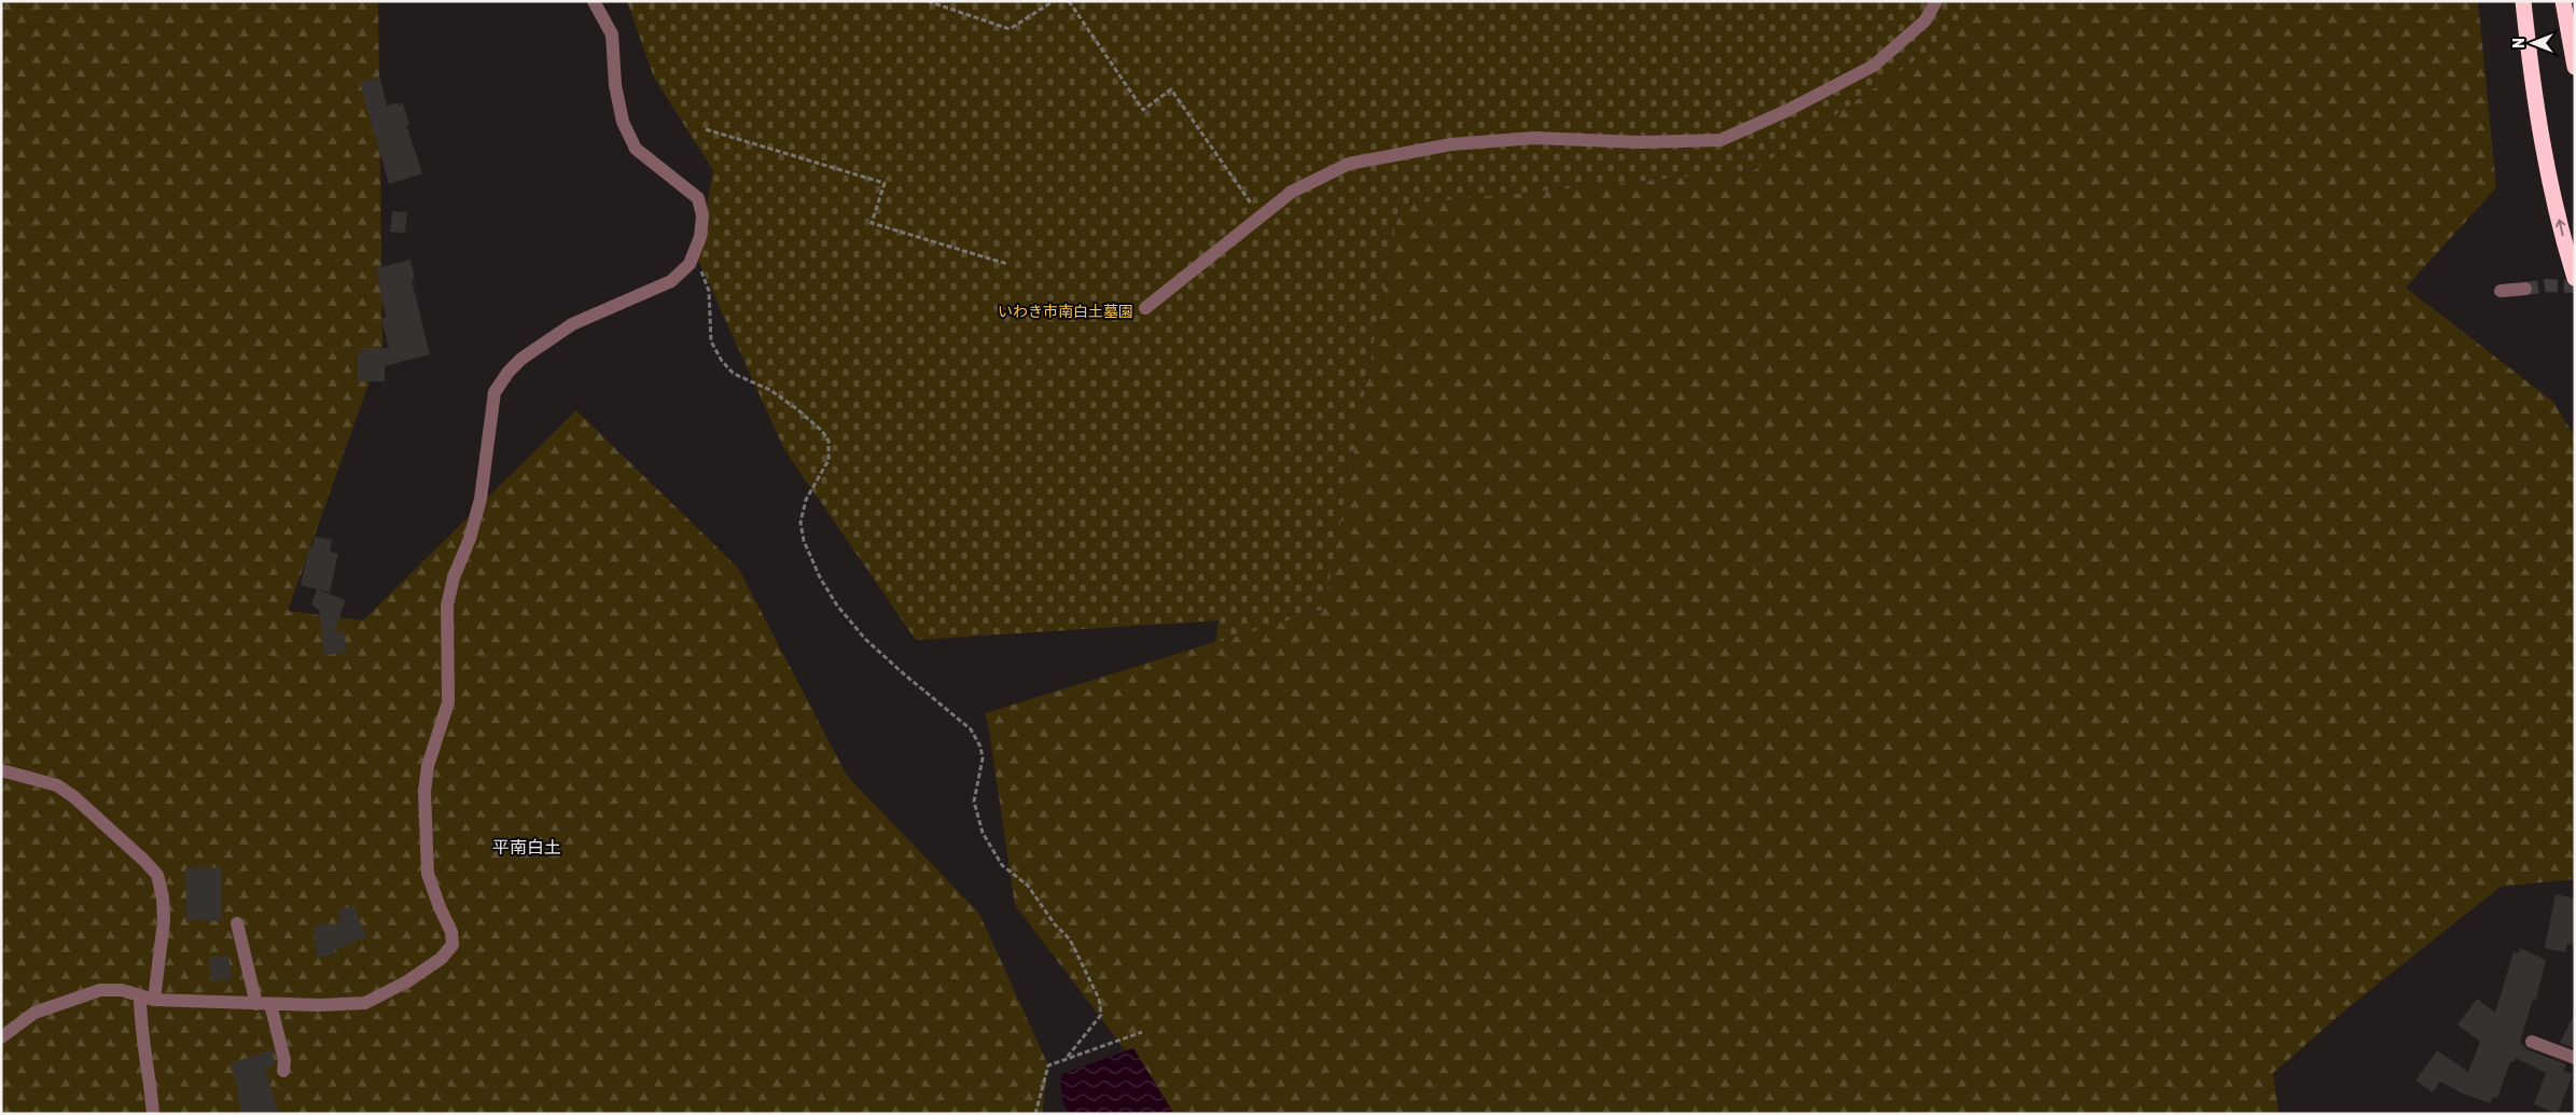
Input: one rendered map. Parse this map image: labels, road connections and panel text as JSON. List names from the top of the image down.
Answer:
{
  "districts": ["平南白土"],
  "parks": ["いわき市南白土墓園"],
  "north": "left"
}
